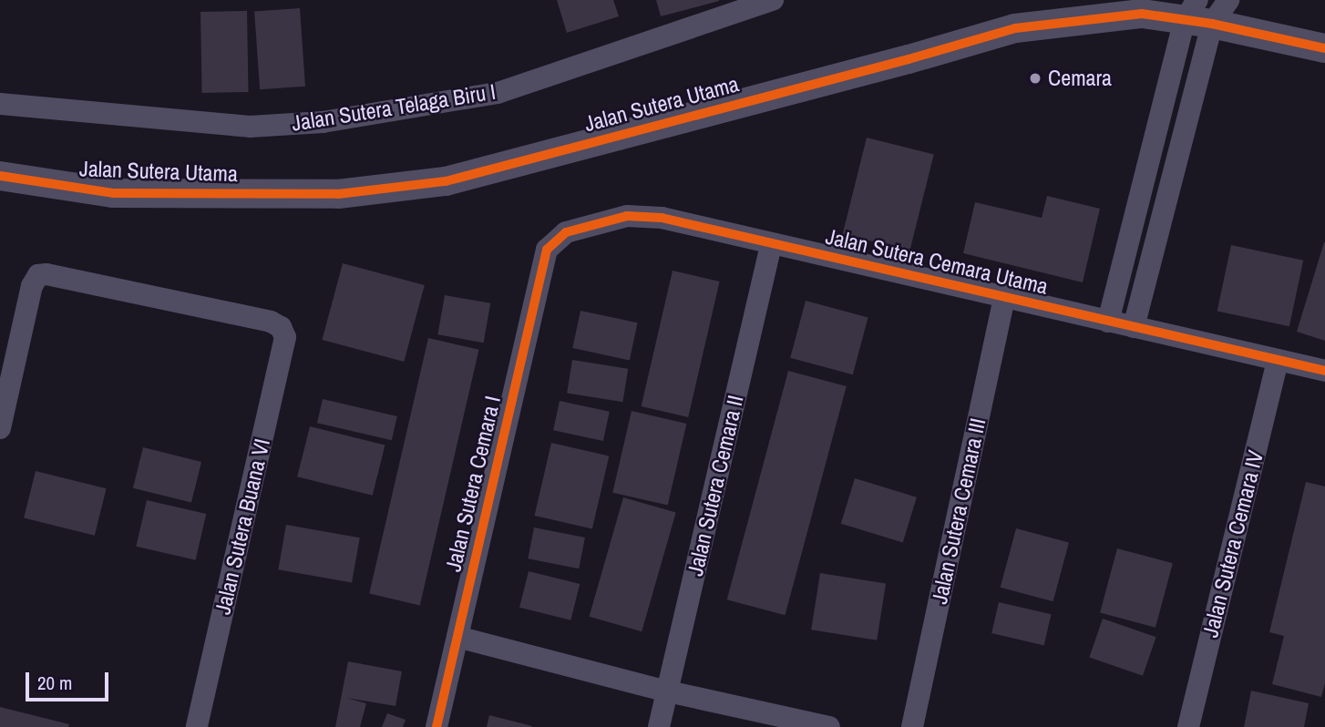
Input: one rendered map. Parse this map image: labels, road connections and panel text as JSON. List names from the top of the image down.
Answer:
{
  "streets": {
    "street": [
      "Jalan Sutera Utama",
      "Jalan Sutera Telaga Biru I",
      "Jalan Sutera Cemara Utama",
      "Jalan Sutera Cemara I",
      "Jalan Sutera Cemara II",
      "Jalan Sutera Cemara III",
      "Jalan Sutera Buana VI",
      "Jalan Sutera Cemara IV"
    ]
  },
  "crossings": [
    ["Jalan Sutera Cemara Utama", "Jalan Sutera Cemara I"],
    ["Jalan Sutera Cemara Utama", "Jalan Sutera Cemara II"],
    ["Jalan Sutera Cemara Utama", "Jalan Sutera Cemara III"],
    ["Jalan Sutera Cemara Utama", "Jalan Sutera Cemara IV"]
  ],
  "places": ["Cemara"],
  "scale_bar": "20 m"
}
